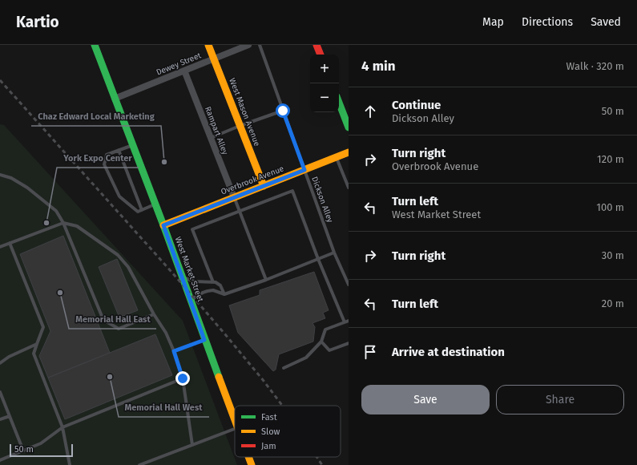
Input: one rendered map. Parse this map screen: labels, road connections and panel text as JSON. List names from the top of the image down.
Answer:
{
  "streets": {
    "main road": ["West Mason Avenue", "Overbrook Avenue", "West Market Street"],
    "street": ["Dewey Street", "Rampart Alley"],
    "lane": ["Dickson Alley"]
  },
  "crossings": [
    ["Dewey Street", "West Mason Avenue"],
    ["Dewey Street", "Rampart Alley"],
    ["Dewey Street", "West Market Street"],
    ["West Mason Avenue", "Overbrook Avenue"],
    ["Rampart Alley", "Overbrook Avenue"],
    ["Overbrook Avenue", "Dickson Alley"],
    ["Overbrook Avenue", "West Market Street"]
  ],
  "places": [
    "Chaz Edward Local Marketing",
    "York Expo Center",
    "Memorial Hall East",
    "Memorial Hall West"
  ],
  "legend": ["Fast", "Slow", "Jam"],
  "scale_bar": "50 m",
  "page": {
    "header": "Kartio",
    "nav": ["Map", "Directions", "Saved"],
    "heading": ["4 min", "Walk · 320 m"],
    "map_buttons": ["+", "−"],
    "list": [
      ["Continue", "Dickson Alley", "50 m"],
      ["Turn right", "Overbrook Avenue", "120 m"],
      ["Turn left", "West Market Street", "100 m"],
      ["Turn right", "30 m"],
      ["Turn left", "20 m"],
      "Arrive at destination"
    ],
    "buttons": ["Save", "Share"],
    "scale": "50 m"
  }
}
